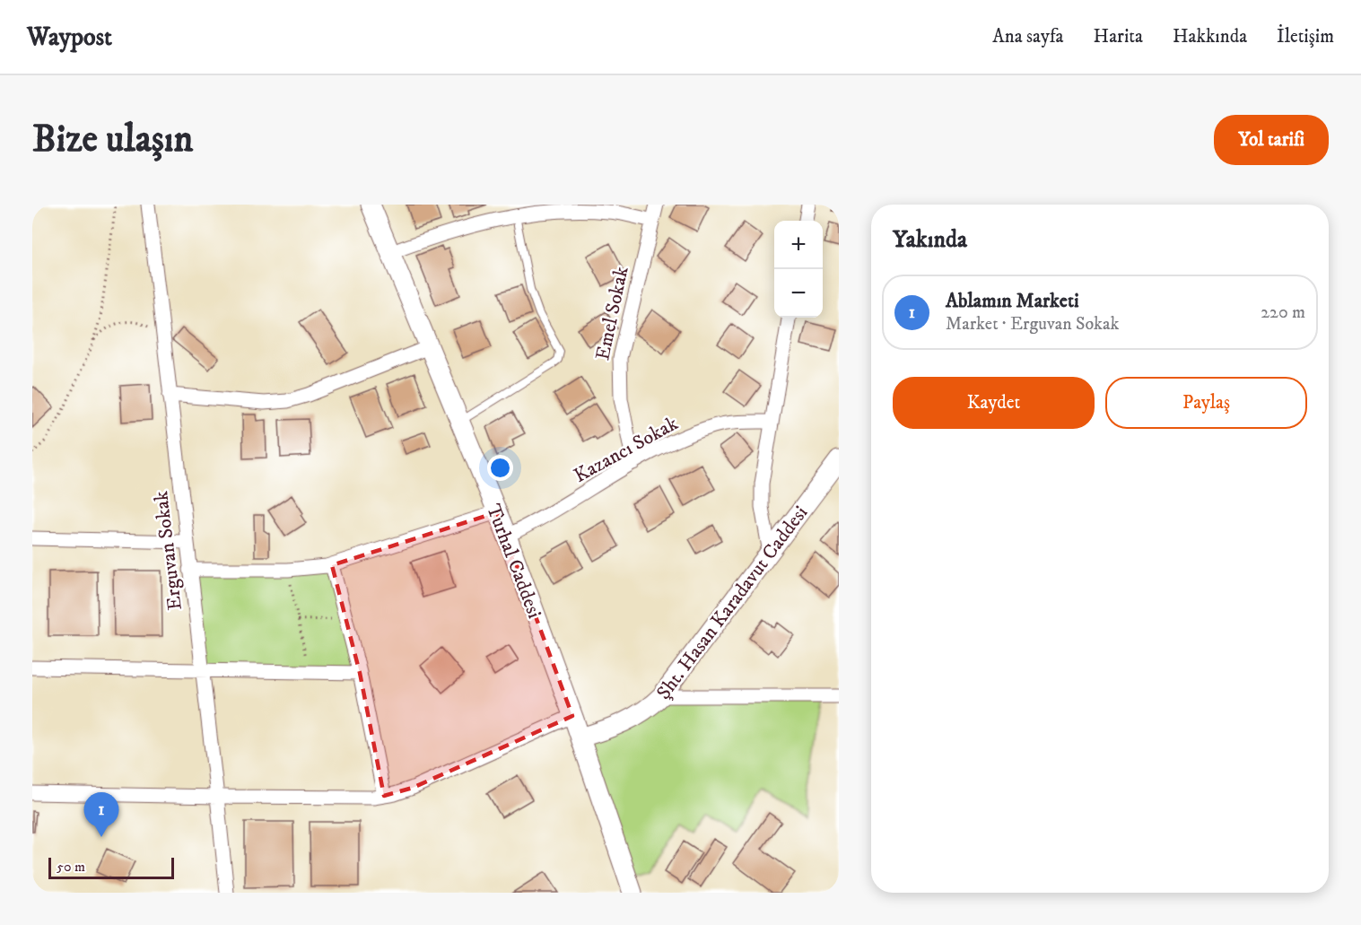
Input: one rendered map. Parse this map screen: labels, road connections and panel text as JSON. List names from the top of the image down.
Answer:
{
  "streets": {
    "street": [
      "Emel Sokak",
      "Kazancı Sokak",
      "Erguvan Sokak",
      "Turhal Caddesi",
      "Şht. Hasan Karadavut Caddesi"
    ]
  },
  "crossings": [
    ["Emel Sokak", "Kazancı Sokak"],
    ["Kazancı Sokak", "Turhal Caddesi"],
    ["Turhal Caddesi", "Şht. Hasan Karadavut Caddesi"]
  ],
  "scale_bar": "50 m",
  "page": {
    "header": "Waypost",
    "nav": [
      "Ana sayfa",
      "Harita",
      "Hakkında",
      "İletişim"
    ],
    "buttons": [
      "Yol tarifi",
      ["Kaydet", "Paylaş"]
    ],
    "title": "Bize ulaşın",
    "heading": "Yakında",
    "map_buttons": ["+", "−"],
    "list": [
      {
        "mark": "1",
        "name": "Ablamın Marketi",
        "note": "Market · Erguvan Sokak",
        "value": "220 m"
      }
    ],
    "pins": "1",
    "scale": "50 m"
  }
}
